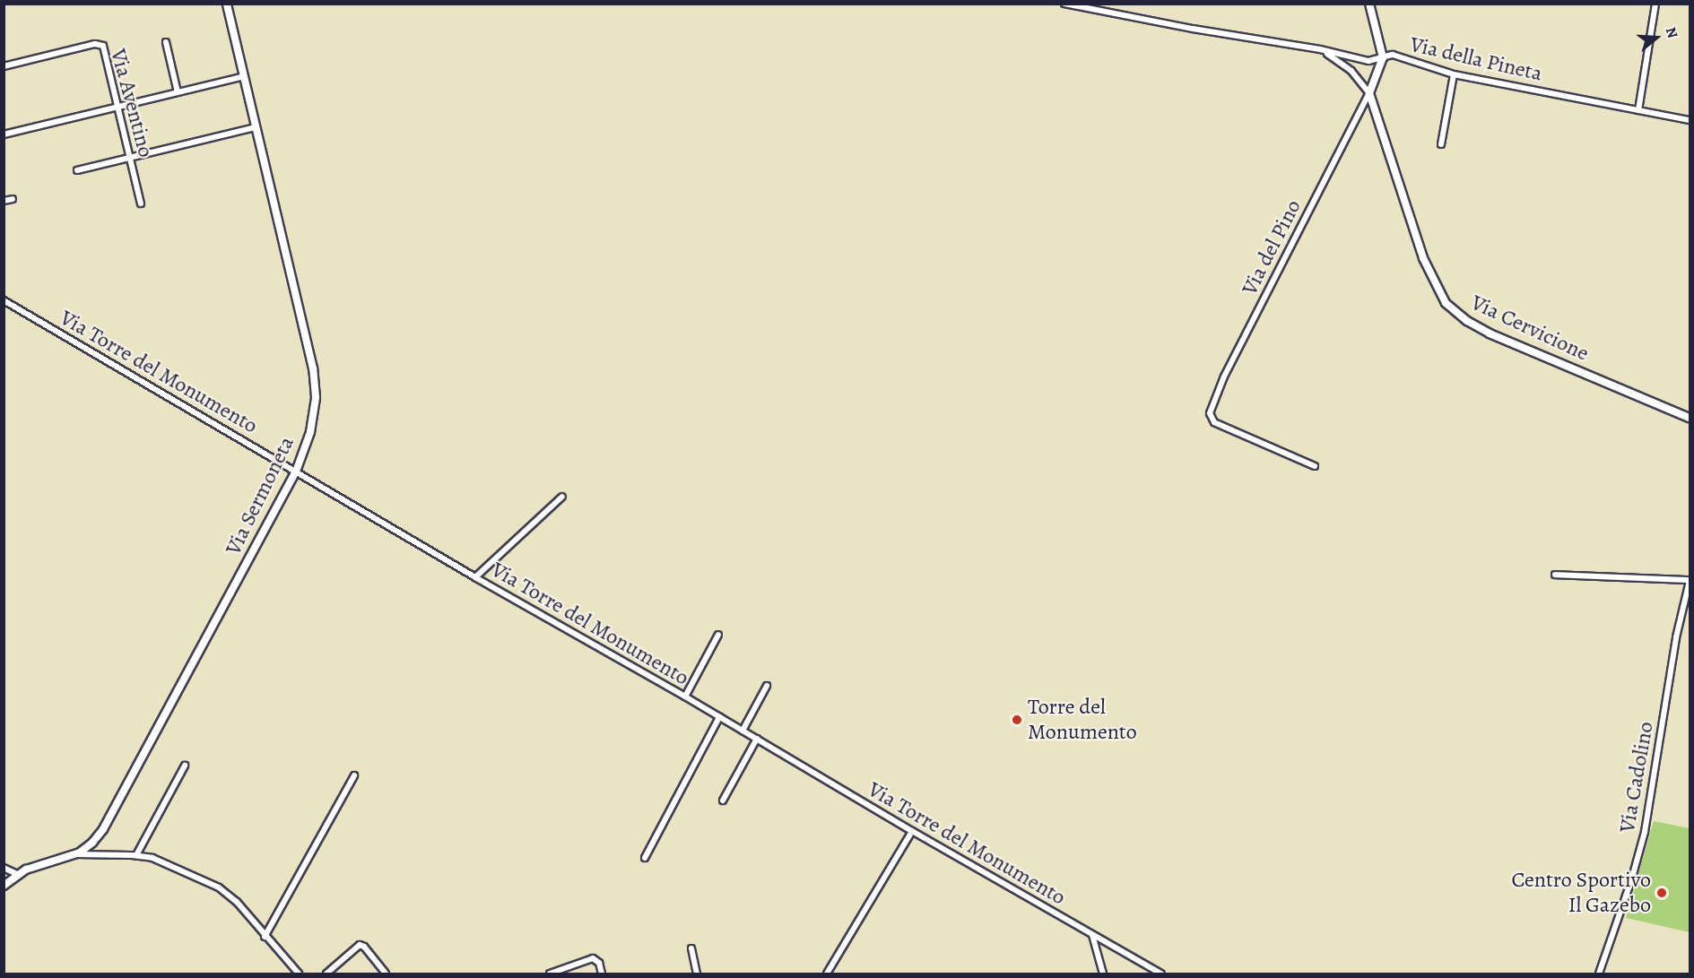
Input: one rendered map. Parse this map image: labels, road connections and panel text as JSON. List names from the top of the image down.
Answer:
{
  "streets": {
    "street": [
      "Via della Pineta",
      "Via Aventino",
      "Via del Pino",
      "Via Cervicione",
      "Via Torre del Monumento",
      "Via Sermoneta",
      "Via Cadolino"
    ]
  },
  "crossings": [
    ["Via della Pineta", "Via Cervicione"],
    ["Via del Pino", "Via Cervicione"],
    ["Via Torre del Monumento", "Via Sermoneta"]
  ],
  "places": ["Torre del Monumento", "Centro Sportivo Il Gazebo"],
  "north": "right"
}
